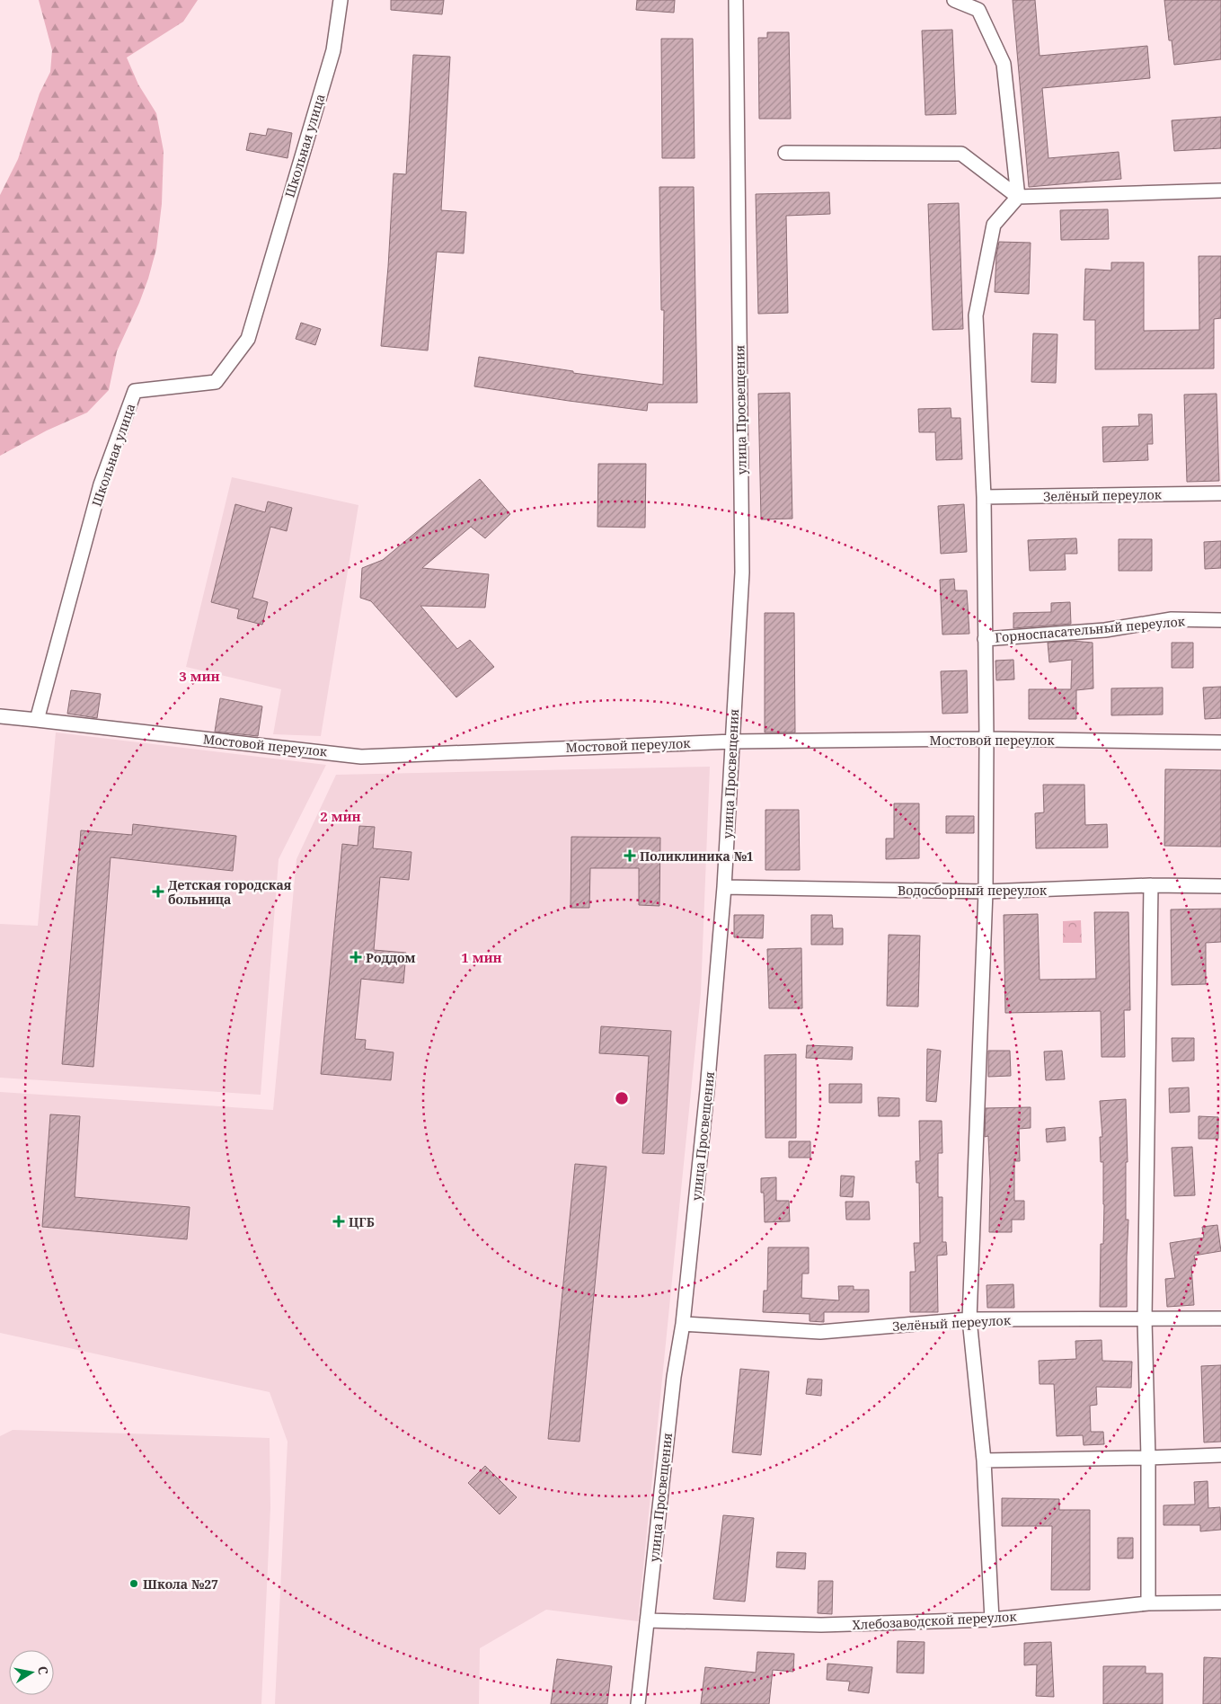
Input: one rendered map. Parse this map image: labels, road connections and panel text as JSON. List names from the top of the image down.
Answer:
{
  "streets": {
    "street": [
      "Школьная улица",
      "улица Просвещения",
      "Зелёный переулок",
      "Горноспасательный переулок",
      "Мостовой переулок",
      "Водосборный переулок",
      "Хлебозаводской переулок"
    ]
  },
  "crossings": [
    ["Школьная улица", "Мостовой переулок"],
    ["улица Просвещения", "Зелёный переулок"],
    ["улица Просвещения", "Мостовой переулок"],
    ["улица Просвещения", "Водосборный переулок"],
    ["улица Просвещения", "Хлебозаводской переулок"]
  ],
  "places": {
    "health": [
      "Поликлиника №1",
      "Детская городская больница",
      "Роддом",
      "ЦГБ"
    ],
    "other": ["Школа №27"]
  },
  "north": "right",
  "rings": ["3 мин", "2 мин", "1 мин"]
}
